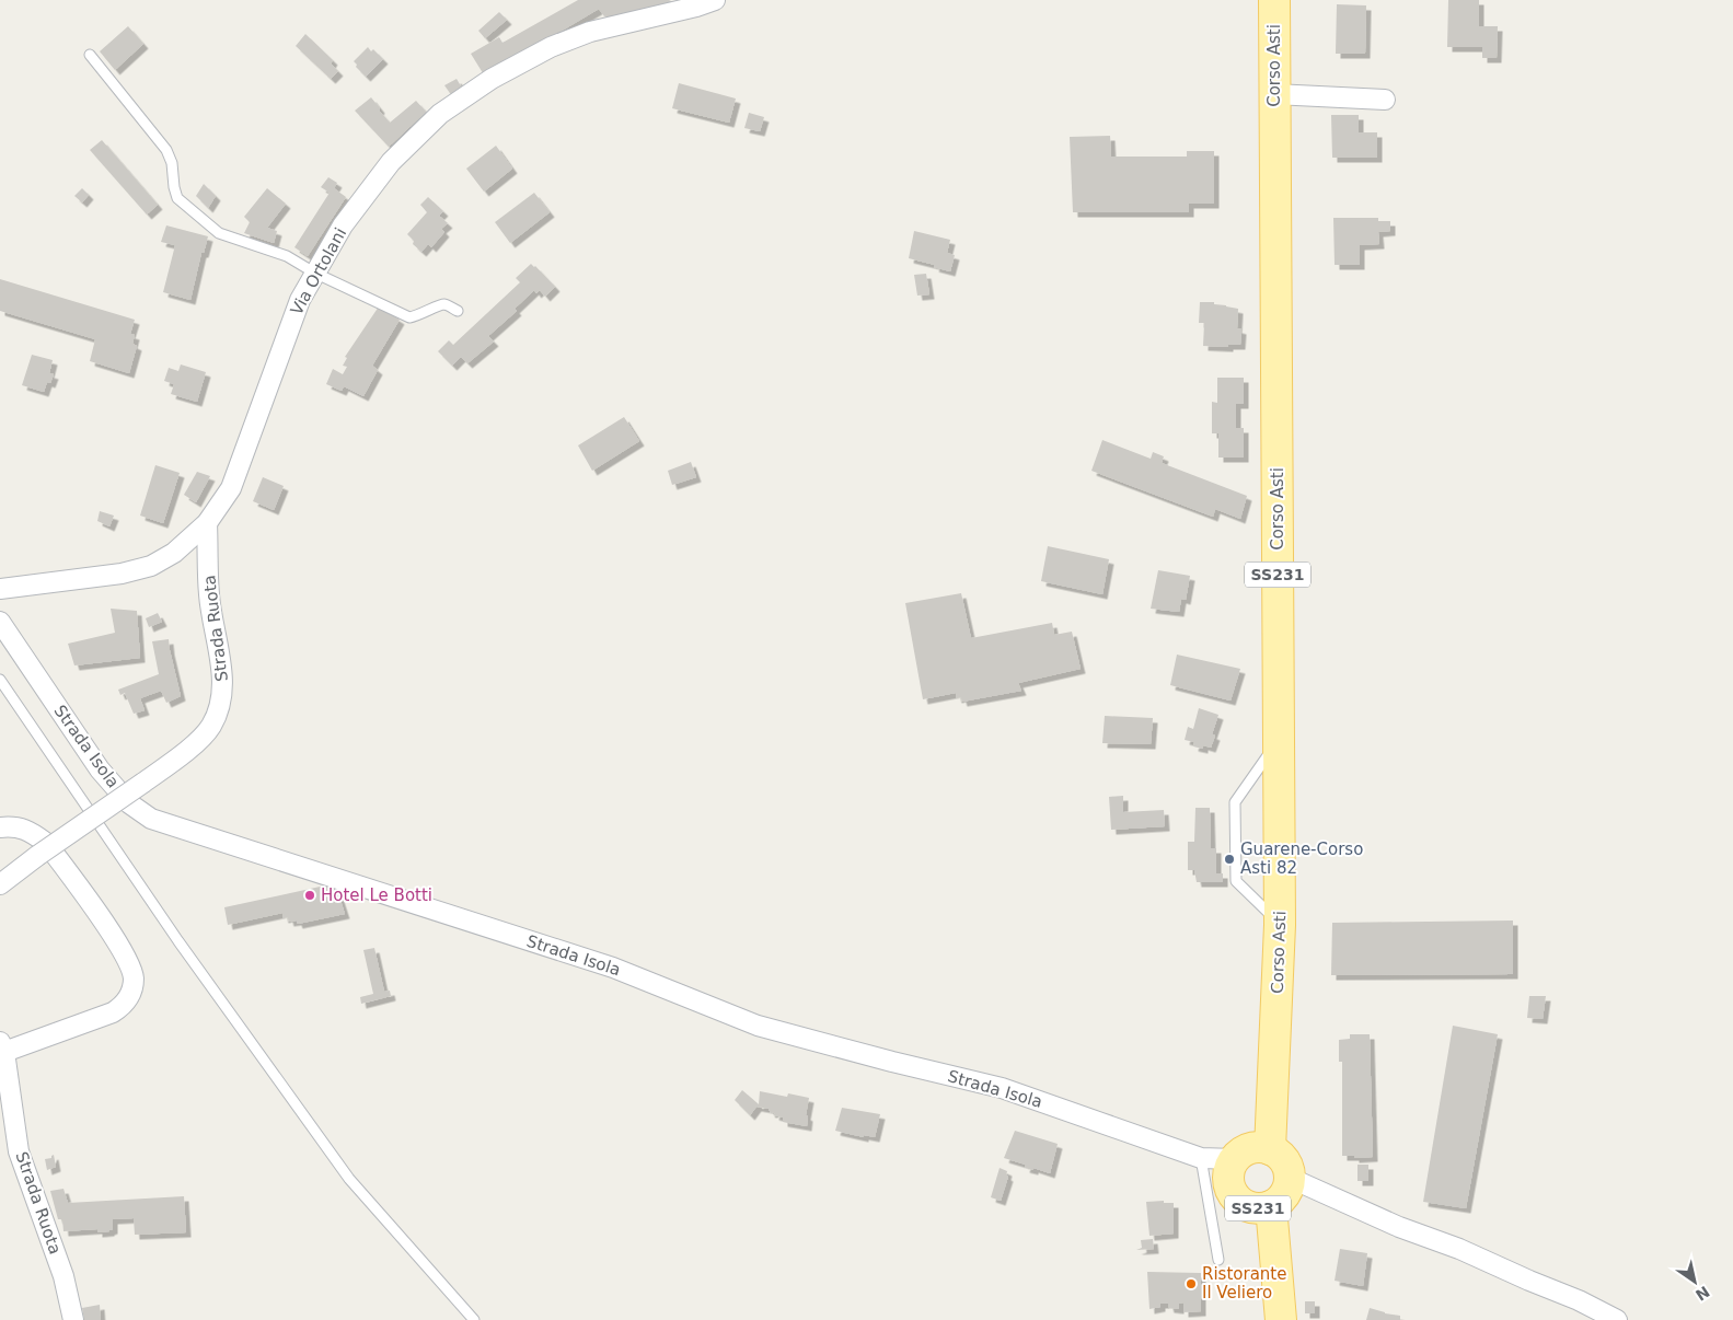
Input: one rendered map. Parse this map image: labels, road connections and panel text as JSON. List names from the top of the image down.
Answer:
{
  "streets": {
    "main road": ["Corso Asti", "SS231"],
    "street": ["Via Ortolani", "Strada Ruota", "Strada Isola"]
  },
  "crossings": [
    ["Corso Asti", "SS231"],
    ["Corso Asti", "Strada Isola"],
    ["Via Ortolani", "Strada Ruota"],
    ["SS231", "Strada Isola"]
  ],
  "places": ["Guarene-Corso Asti 82", "Hotel Le Botti", "Ristorante Il Veliero"],
  "north": "bottom right"
}
